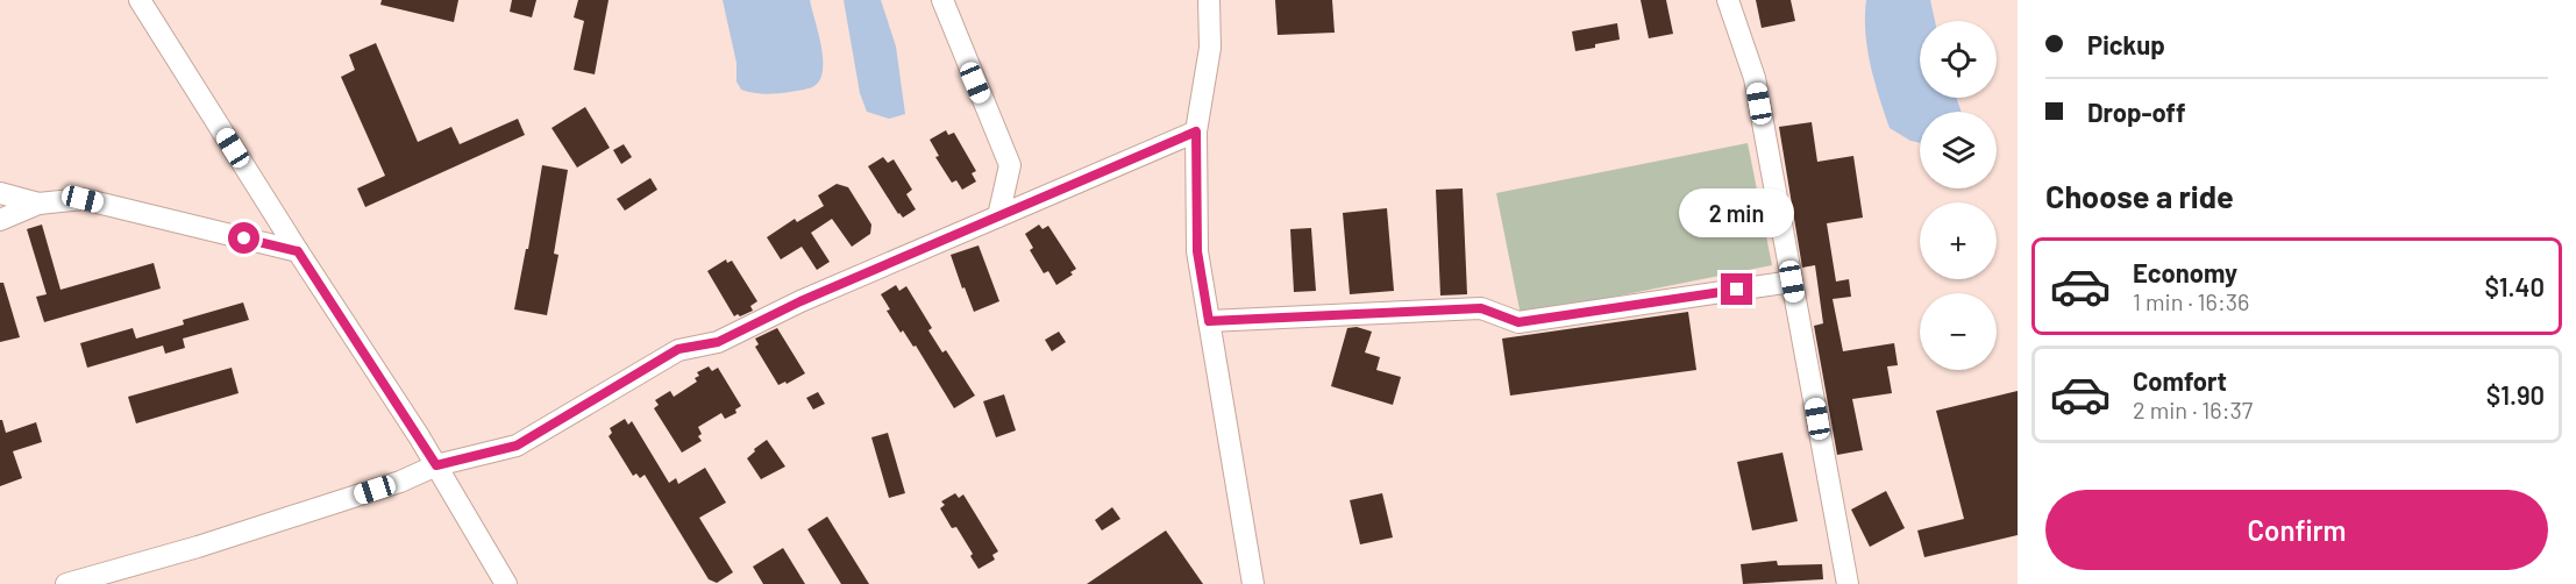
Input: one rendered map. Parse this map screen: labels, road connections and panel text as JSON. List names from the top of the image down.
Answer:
{
  "page": {
    "banner": ["Pickup", "Drop-off"],
    "map_buttons": ["+", "−"],
    "heading": "Choose a ride",
    "bubble": "2 min",
    "list": [
      {
        "name": "Economy",
        "note": "1 min · 16:36",
        "value": "$1.40"
      },
      {
        "name": "Comfort",
        "note": "2 min · 16:37",
        "value": "$1.90"
      }
    ],
    "buttons": "Confirm"
  }
}
